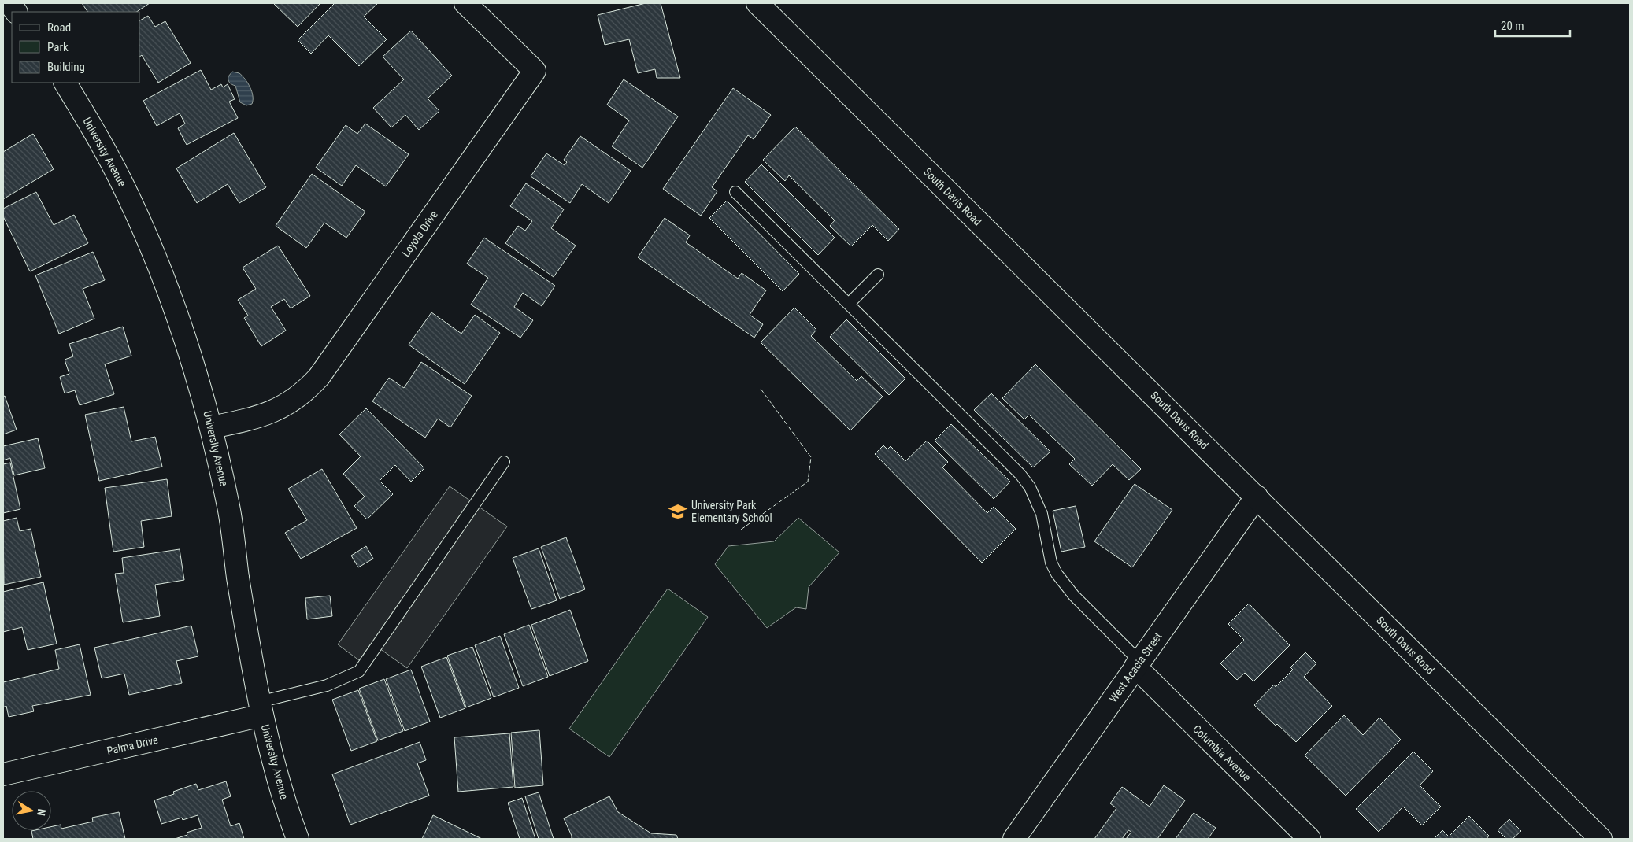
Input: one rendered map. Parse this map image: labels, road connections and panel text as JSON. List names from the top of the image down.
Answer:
{
  "streets": {
    "street": [
      "University Avenue",
      "South Davis Road",
      "Loyola Drive",
      "West Acacia Street",
      "Palma Drive",
      "Columbia Avenue"
    ]
  },
  "crossings": [
    ["University Avenue", "Loyola Drive"],
    ["University Avenue", "Palma Drive"],
    ["South Davis Road", "West Acacia Street"],
    ["West Acacia Street", "Columbia Avenue"]
  ],
  "places": {
    "school or university": ["University Park Elementary School"]
  },
  "legend": ["Road", "Park", "Building"],
  "scale_bar": "20 m",
  "north": "right"
}
